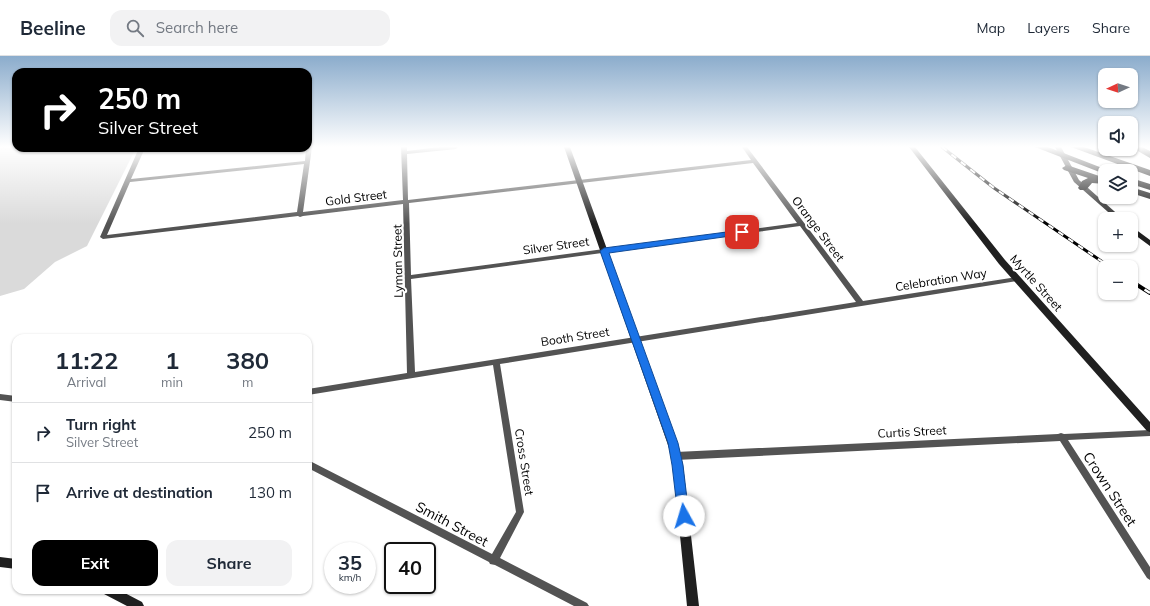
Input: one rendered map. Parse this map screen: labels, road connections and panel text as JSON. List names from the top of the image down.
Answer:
{
  "streets": {
    "street": [
      "Gold Street",
      "Orange Street",
      "Silver Street",
      "Lyman Street",
      "Celebration Way",
      "Myrtle Street",
      "Booth Street",
      "Curtis Street",
      "Cross Street",
      "Crown Street",
      "Smith Street"
    ]
  },
  "crossings": [
    ["Gold Street", "Lyman Street"],
    ["Orange Street", "Silver Street"],
    ["Orange Street", "Booth Street"],
    ["Silver Street", "Lyman Street"],
    ["Lyman Street", "Booth Street"],
    ["Celebration Way", "Myrtle Street"],
    ["Celebration Way", "Booth Street"],
    ["Booth Street", "Cross Street"],
    ["Curtis Street", "Crown Street"],
    ["Cross Street", "Smith Street"]
  ],
  "north": "left",
  "page": {
    "header": "Beeline",
    "search": "Search here",
    "nav": ["Map", "Layers", "Share"],
    "map_buttons": ["+", "−"],
    "turn": ["250 m", "Silver Street"],
    "eta": [
      "11:22",
      "Arrival",
      "1",
      "min",
      "380",
      "m"
    ],
    "list": [
      {
        "name": "Turn right",
        "note": "Silver Street",
        "value": "250 m"
      },
      {
        "name": "Arrive at destination",
        "value": "130 m"
      }
    ],
    "buttons": ["Exit", "Share"],
    "speed": "35 km/h",
    "limit": "40"
  }
}
